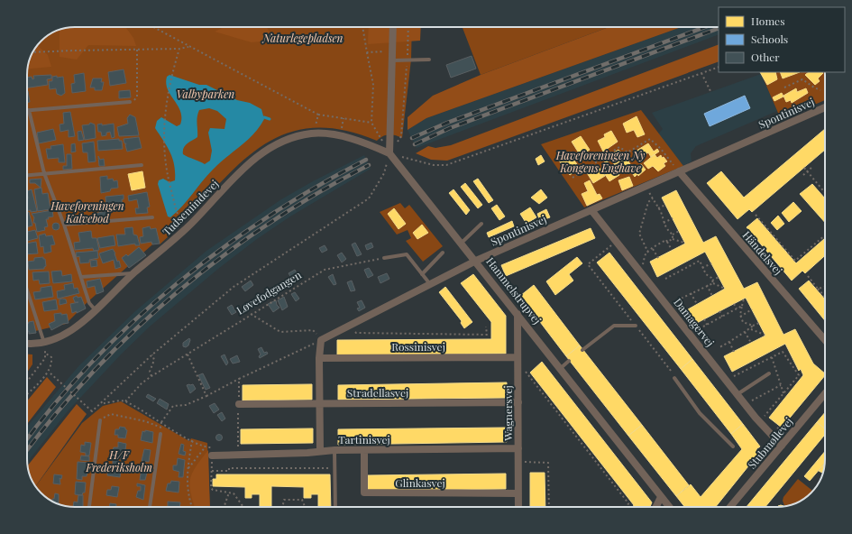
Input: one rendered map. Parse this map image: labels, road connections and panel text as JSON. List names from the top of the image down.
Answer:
{
  "streets": {
    "street": [
      "Spontinisvej",
      "Tudsemindevej",
      "Händelsvej",
      "Hammelstrupvej",
      "Damagervej",
      "Rossinisvej",
      "Stradellasvej",
      "Wagnersvej",
      "Tartinisvej",
      "Stubmøllevej",
      "Glinkasvej"
    ],
    "path": ["Løvefodgangen"]
  },
  "crossings": [
    ["Spontinisvej", "Händelsvej"],
    ["Spontinisvej", "Hammelstrupvej"],
    ["Spontinisvej", "Damagervej"],
    ["Tudsemindevej", "Hammelstrupvej"],
    ["Hammelstrupvej", "Wagnersvej"],
    ["Damagervej", "Stubmøllevej"],
    ["Rossinisvej", "Wagnersvej"],
    ["Stradellasvej", "Wagnersvej"],
    ["Wagnersvej", "Tartinisvej"],
    ["Wagnersvej", "Glinkasvej"],
    ["Tartinisvej", "Glinkasvej"]
  ],
  "parks": [
    "Naturlegepladsen",
    "Valbyparken",
    "Haveforeningen Ny Kongens Enghave",
    "Haveforeningen Kalvebod",
    "H/F Frederiksholm"
  ],
  "legend": ["Homes", "Schools", "Other"]
}
